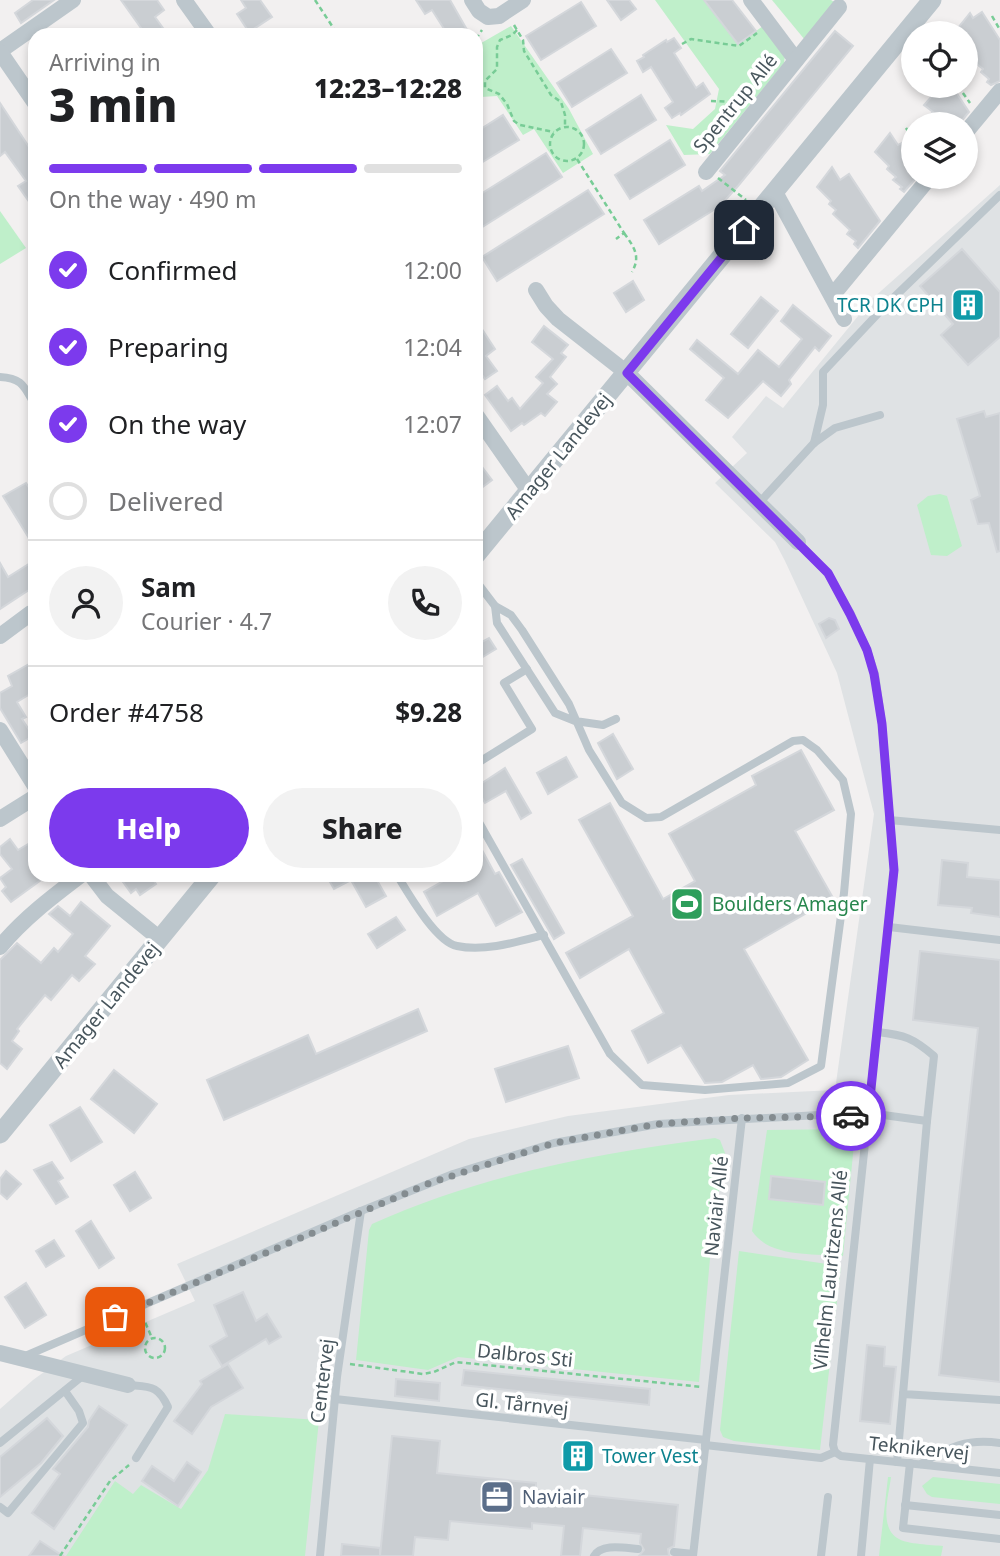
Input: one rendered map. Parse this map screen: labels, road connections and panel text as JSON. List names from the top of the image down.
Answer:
{
  "streets": {
    "street": ["Spentrup Allé", "Amager Landevej", "Vilhelm Lauritzens Allé"],
    "lane": [
      "Naviair Allé",
      "Centervej",
      "Gl. Tårnvej",
      "Teknikervej"
    ],
    "path": ["Dalbros Sti"]
  },
  "crossings": [
    ["Amager Landevej", "Vilhelm Lauritzens Allé"],
    ["Naviair Allé", "Dalbros Sti"],
    ["Naviair Allé", "Gl. Tårnvej"],
    ["Vilhelm Lauritzens Allé", "Gl. Tårnvej"],
    ["Vilhelm Lauritzens Allé", "Teknikervej"],
    ["Dalbros Sti", "Centervej"],
    ["Centervej", "Gl. Tårnvej"],
    ["Gl. Tårnvej", "Teknikervej"]
  ],
  "places": {
    "building": ["TCR DK CPH", "Tower Vest"],
    "sports": ["Boulders Amager"],
    "office": ["Naviair"]
  },
  "page": {
    "heading": ["3 min", "Arriving in", "12:23–12:28"],
    "panel": [
      "Sam",
      "Courier · 4.7",
      "Order #4758",
      "$9.28"
    ],
    "bar": "On the way · 490 m",
    "list": [
      ["Confirmed", "12:00"],
      ["Preparing", "12:04"],
      ["On the way", "12:07"],
      "Delivered"
    ],
    "buttons": ["Help", "Share"]
  }
}
